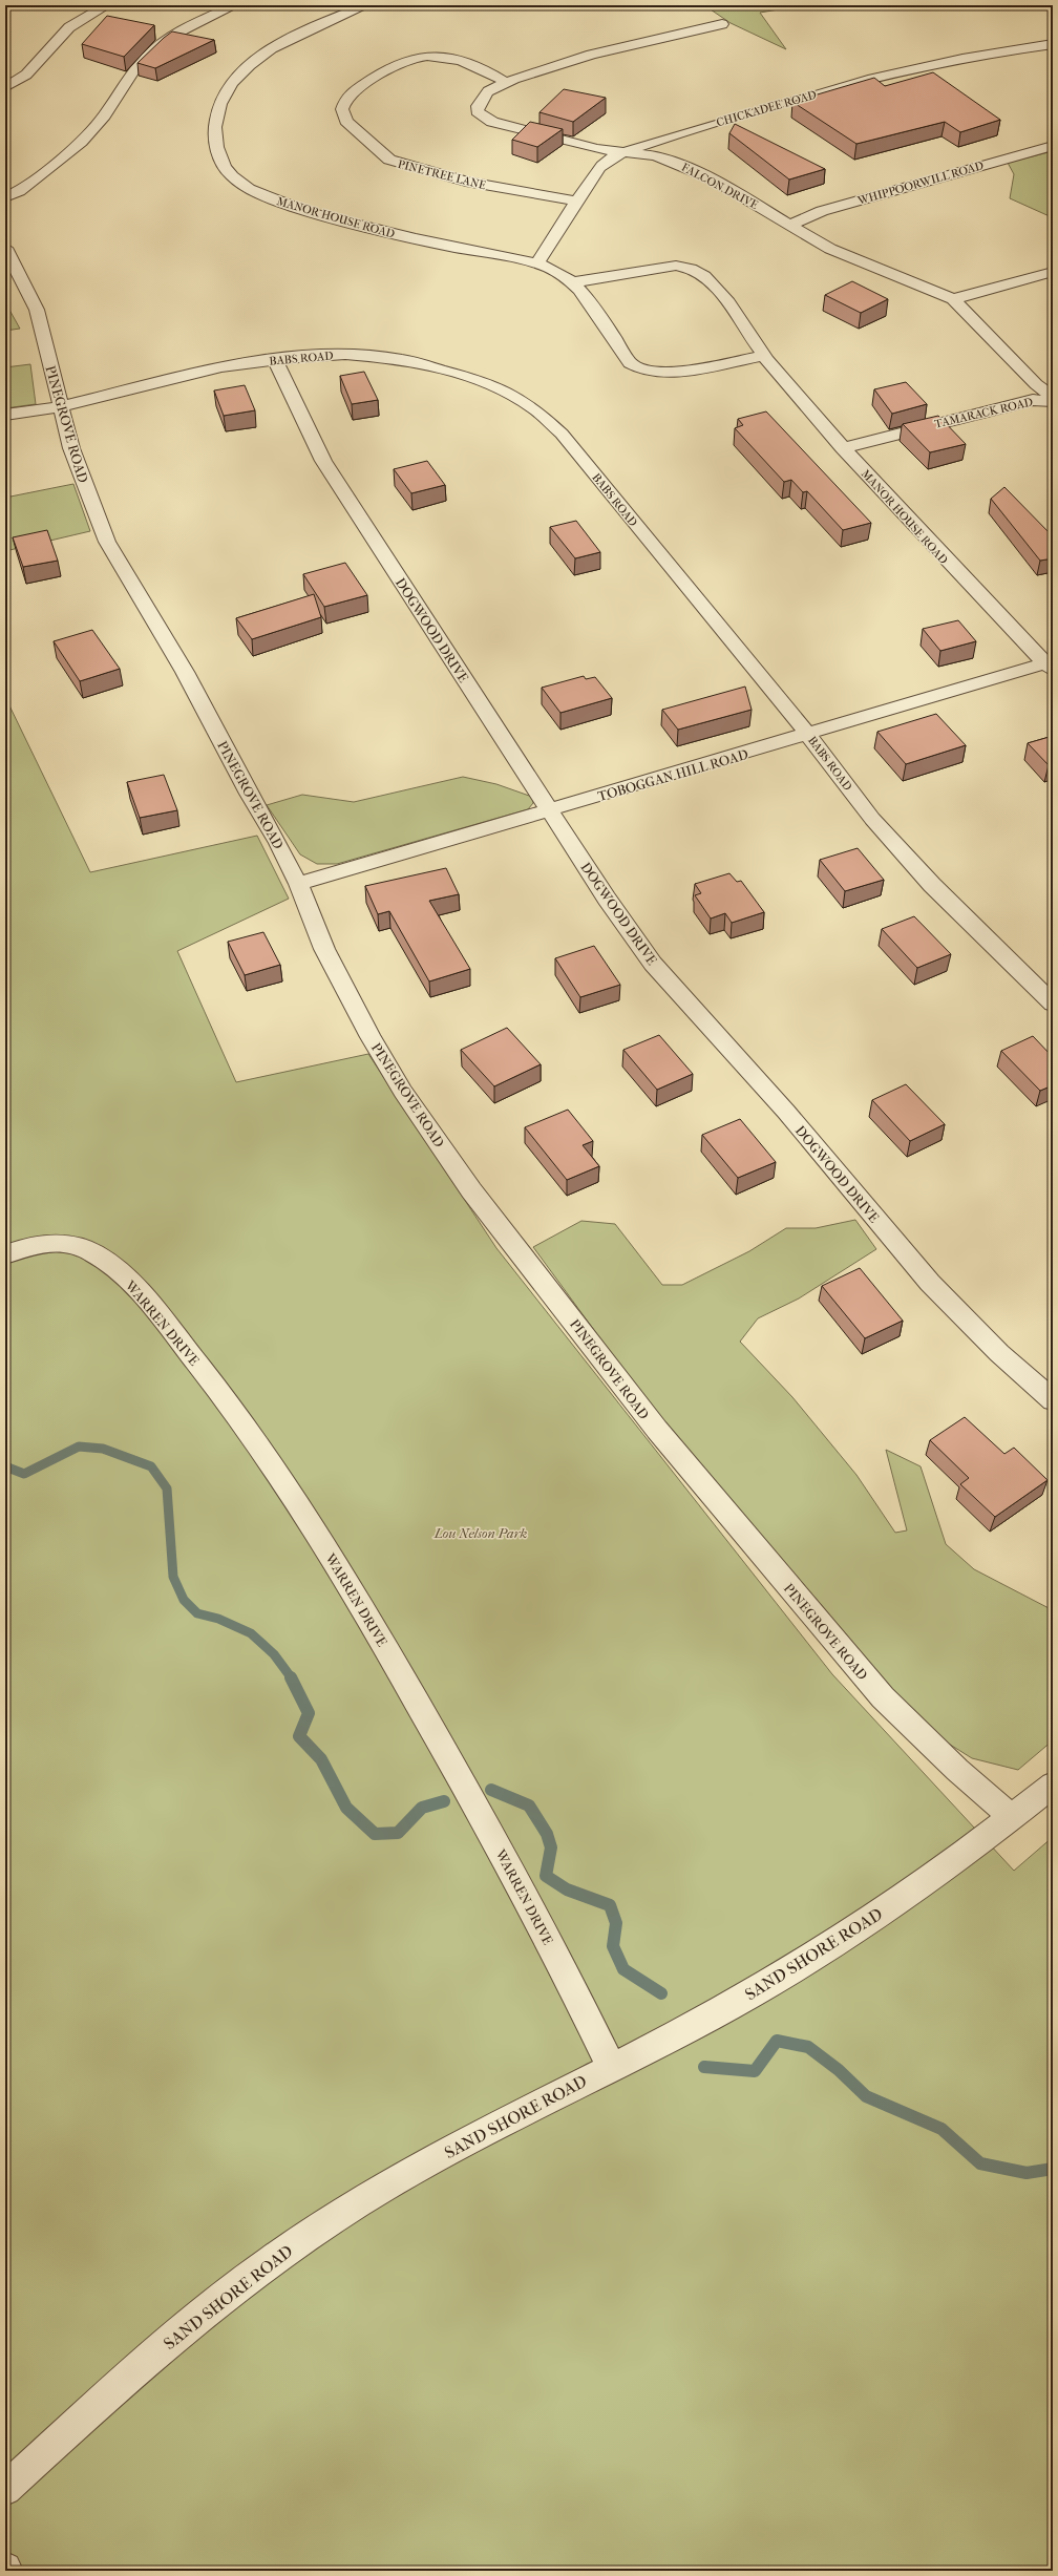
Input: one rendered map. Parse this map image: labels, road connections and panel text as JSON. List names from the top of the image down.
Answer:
{
  "streets": {
    "street": [
      "CHICKADEE ROAD",
      "PINETREE LANE",
      "WHIPPOORWILL ROAD",
      "FALCON DRIVE",
      "MANOR HOUSE ROAD",
      "BABS ROAD",
      "TAMARACK ROAD",
      "PINEGROVE ROAD",
      "DOGWOOD DRIVE",
      "TOBOGGAN HILL ROAD",
      "WARREN DRIVE",
      "SAND SHORE ROAD"
    ]
  },
  "crossings": [
    ["CHICKADEE ROAD", "PINETREE LANE"],
    ["CHICKADEE ROAD", "FALCON DRIVE"],
    ["CHICKADEE ROAD", "MANOR HOUSE ROAD"],
    ["PINETREE LANE", "FALCON DRIVE"],
    ["WHIPPOORWILL ROAD", "FALCON DRIVE"],
    ["MANOR HOUSE ROAD", "TAMARACK ROAD"],
    ["MANOR HOUSE ROAD", "TOBOGGAN HILL ROAD"],
    ["BABS ROAD", "PINEGROVE ROAD"],
    ["BABS ROAD", "DOGWOOD DRIVE"],
    ["BABS ROAD", "TOBOGGAN HILL ROAD"],
    ["PINEGROVE ROAD", "TOBOGGAN HILL ROAD"],
    ["PINEGROVE ROAD", "SAND SHORE ROAD"],
    ["DOGWOOD DRIVE", "TOBOGGAN HILL ROAD"],
    ["WARREN DRIVE", "SAND SHORE ROAD"]
  ],
  "parks": ["Lou Nelson Park"]
}
